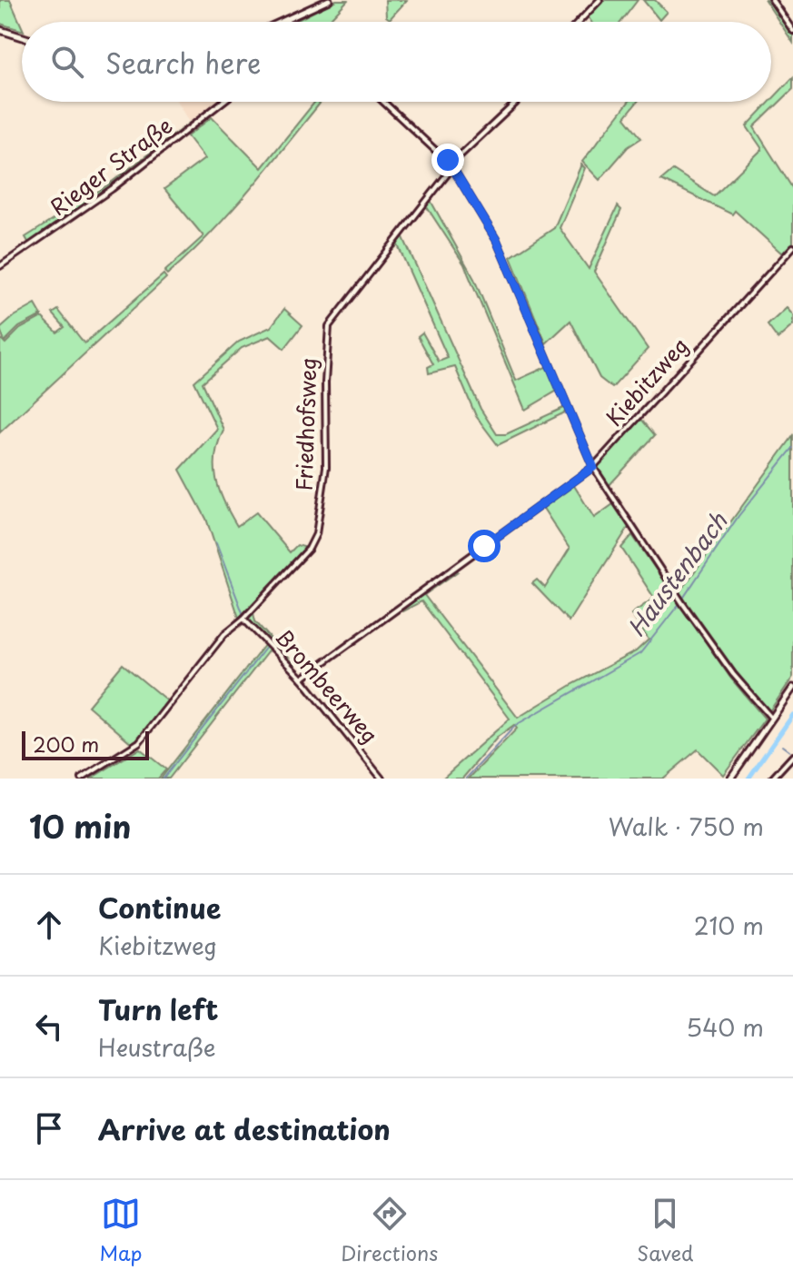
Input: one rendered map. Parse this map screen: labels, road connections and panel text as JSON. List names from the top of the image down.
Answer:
{
  "streets": {
    "street": [
      "Rieger Straße",
      "Kiebitzweg",
      "Friedhofsweg",
      "Brombeerweg"
    ]
  },
  "crossings": [
    ["Kiebitzweg", "Brombeerweg"],
    ["Friedhofsweg", "Brombeerweg"]
  ],
  "water": ["Haustenbach"],
  "scale_bar": "200 m",
  "page": {
    "search": "Search here",
    "scale": "200 m",
    "heading": ["10 min", "Walk · 750 m"],
    "list": [
      ["Continue", "Kiebitzweg", "210 m"],
      ["Turn left", "Heustraße", "540 m"],
      "Arrive at destination"
    ],
    "nav": ["Map", "Directions", "Saved"]
  }
}
